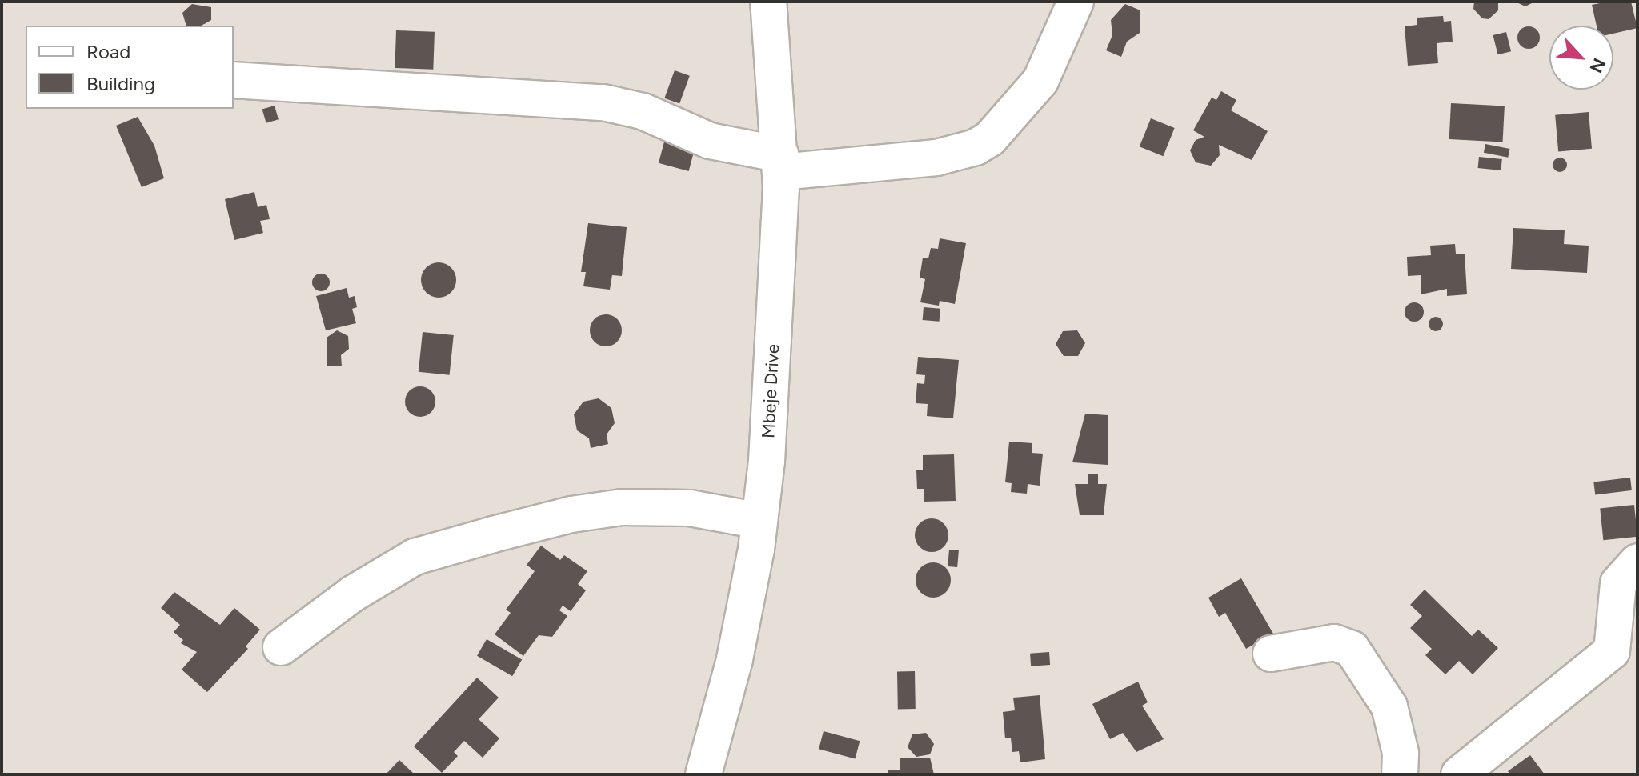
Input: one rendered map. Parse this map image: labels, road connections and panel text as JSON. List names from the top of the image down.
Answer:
{
  "streets": {
    "street": ["Mbeje Drive"]
  },
  "legend": ["Road", "Building"],
  "north": "bottom right"
}
